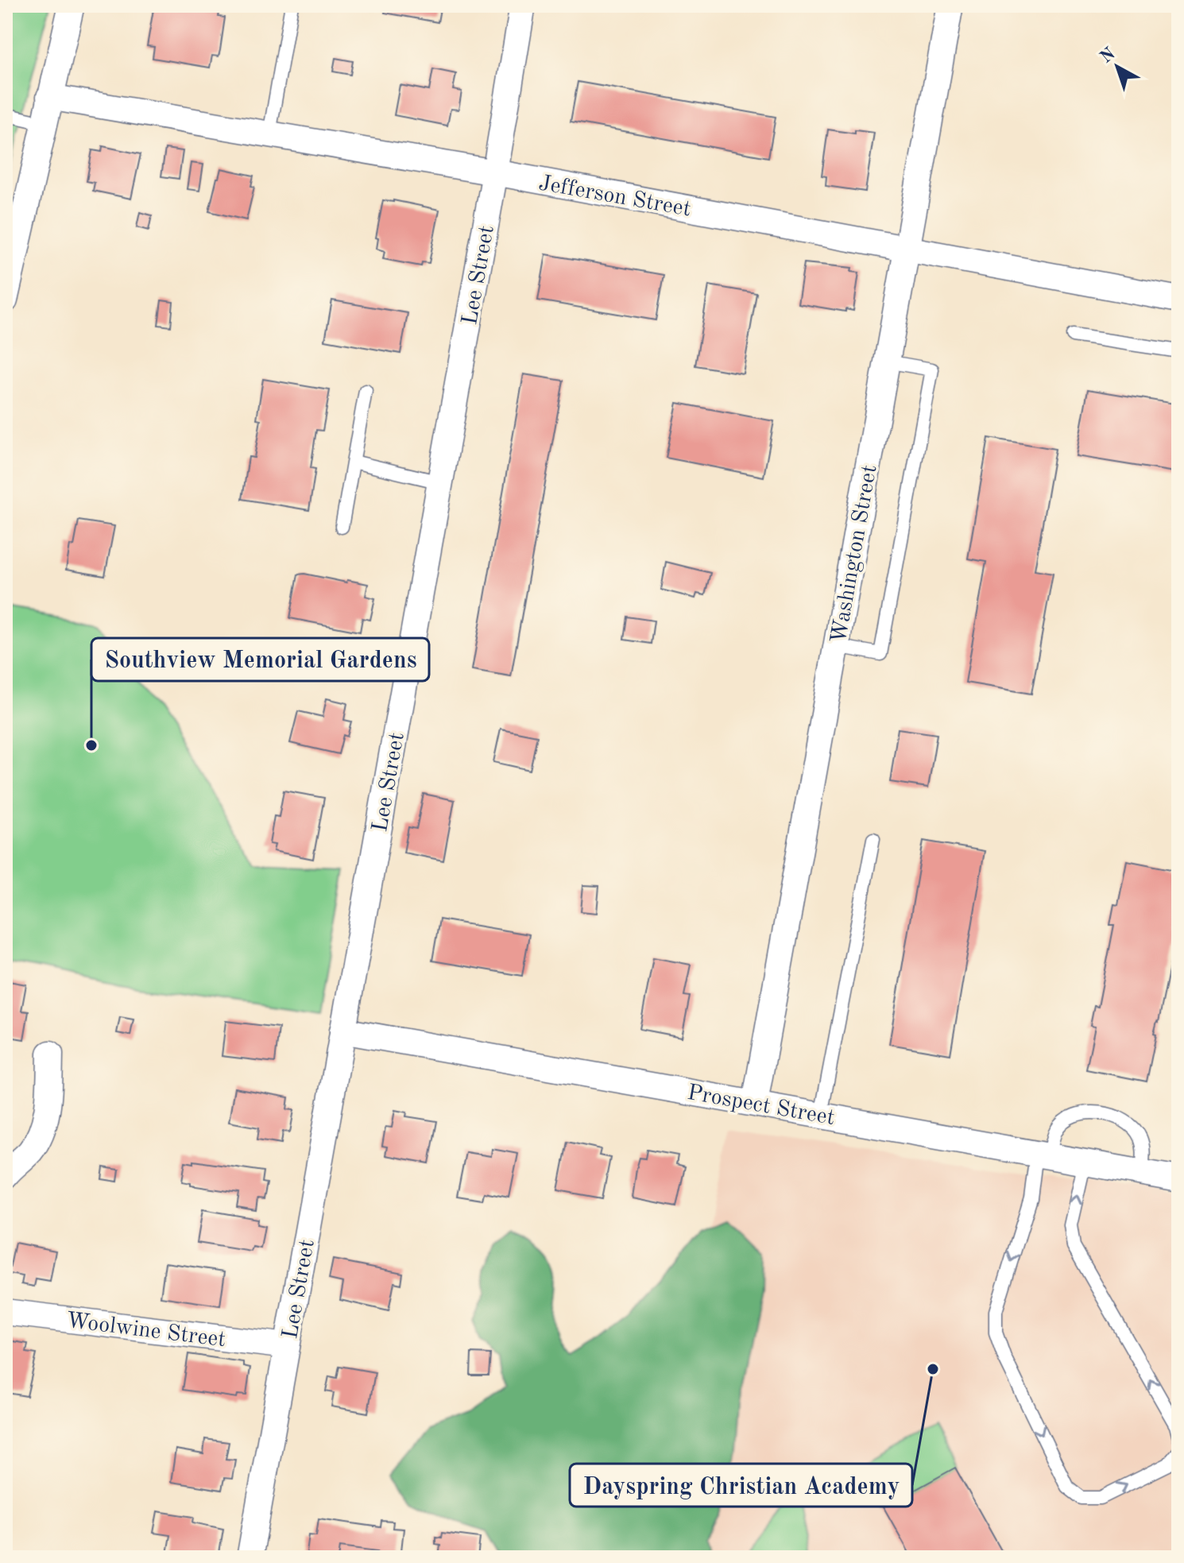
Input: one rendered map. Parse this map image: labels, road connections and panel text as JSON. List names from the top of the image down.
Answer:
{
  "streets": {
    "street": [
      "Jefferson Street",
      "Lee Street",
      "Washington Street",
      "Prospect Street",
      "Woolwine Street"
    ]
  },
  "crossings": [
    ["Jefferson Street", "Lee Street"],
    ["Jefferson Street", "Washington Street"],
    ["Lee Street", "Prospect Street"],
    ["Lee Street", "Woolwine Street"],
    ["Washington Street", "Prospect Street"]
  ],
  "places": ["Southview Memorial Gardens", "Dayspring Christian Academy"],
  "north": "top left"
}
